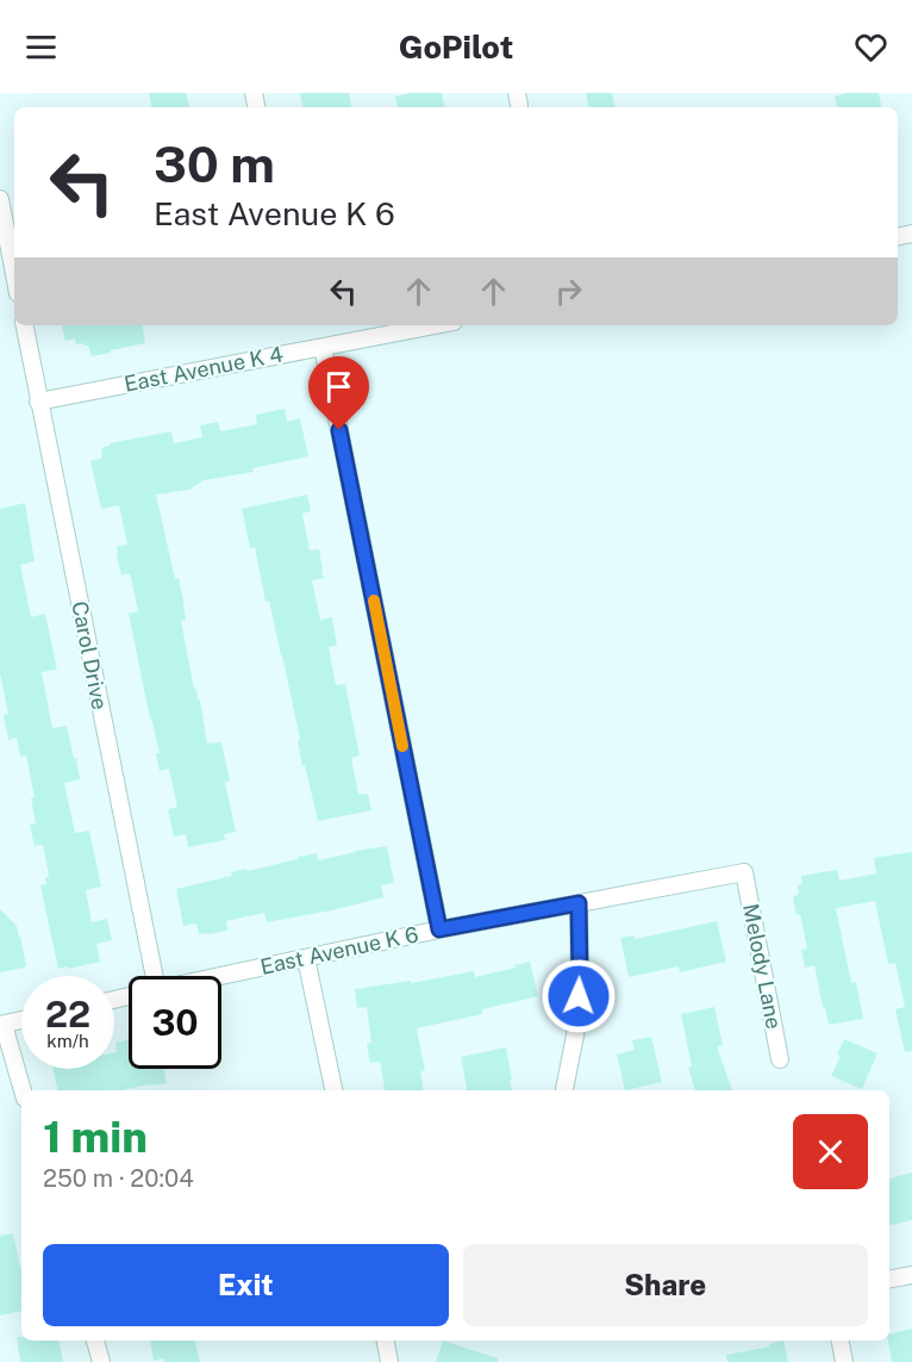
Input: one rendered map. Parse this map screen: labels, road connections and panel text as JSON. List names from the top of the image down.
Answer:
{
  "streets": {
    "street": [
      "East Avenue K 4",
      "Carol Drive",
      "East Avenue K 6",
      "Melody Lane"
    ]
  },
  "crossings": [
    ["East Avenue K 4", "Carol Drive"],
    ["East Avenue K 6", "Melody Lane"]
  ],
  "page": {
    "header": "GoPilot",
    "turn": ["30 m", "East Avenue K 6"],
    "speed": "22 km/h",
    "limit": "30",
    "heading": ["1 min", "250 m · 20:04"],
    "buttons": ["Exit", "Share"]
  }
}
